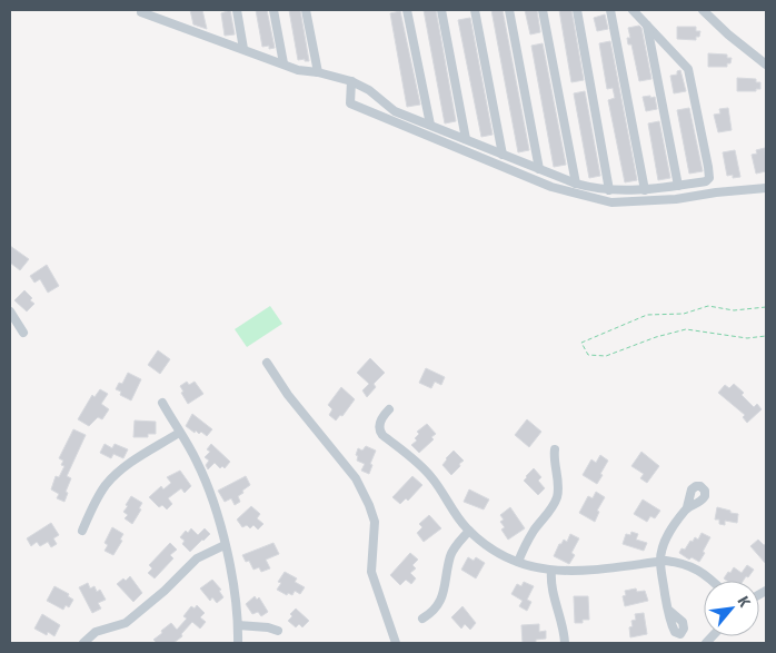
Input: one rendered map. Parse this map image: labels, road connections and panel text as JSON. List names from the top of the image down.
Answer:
{
  "north": "top right"
}
